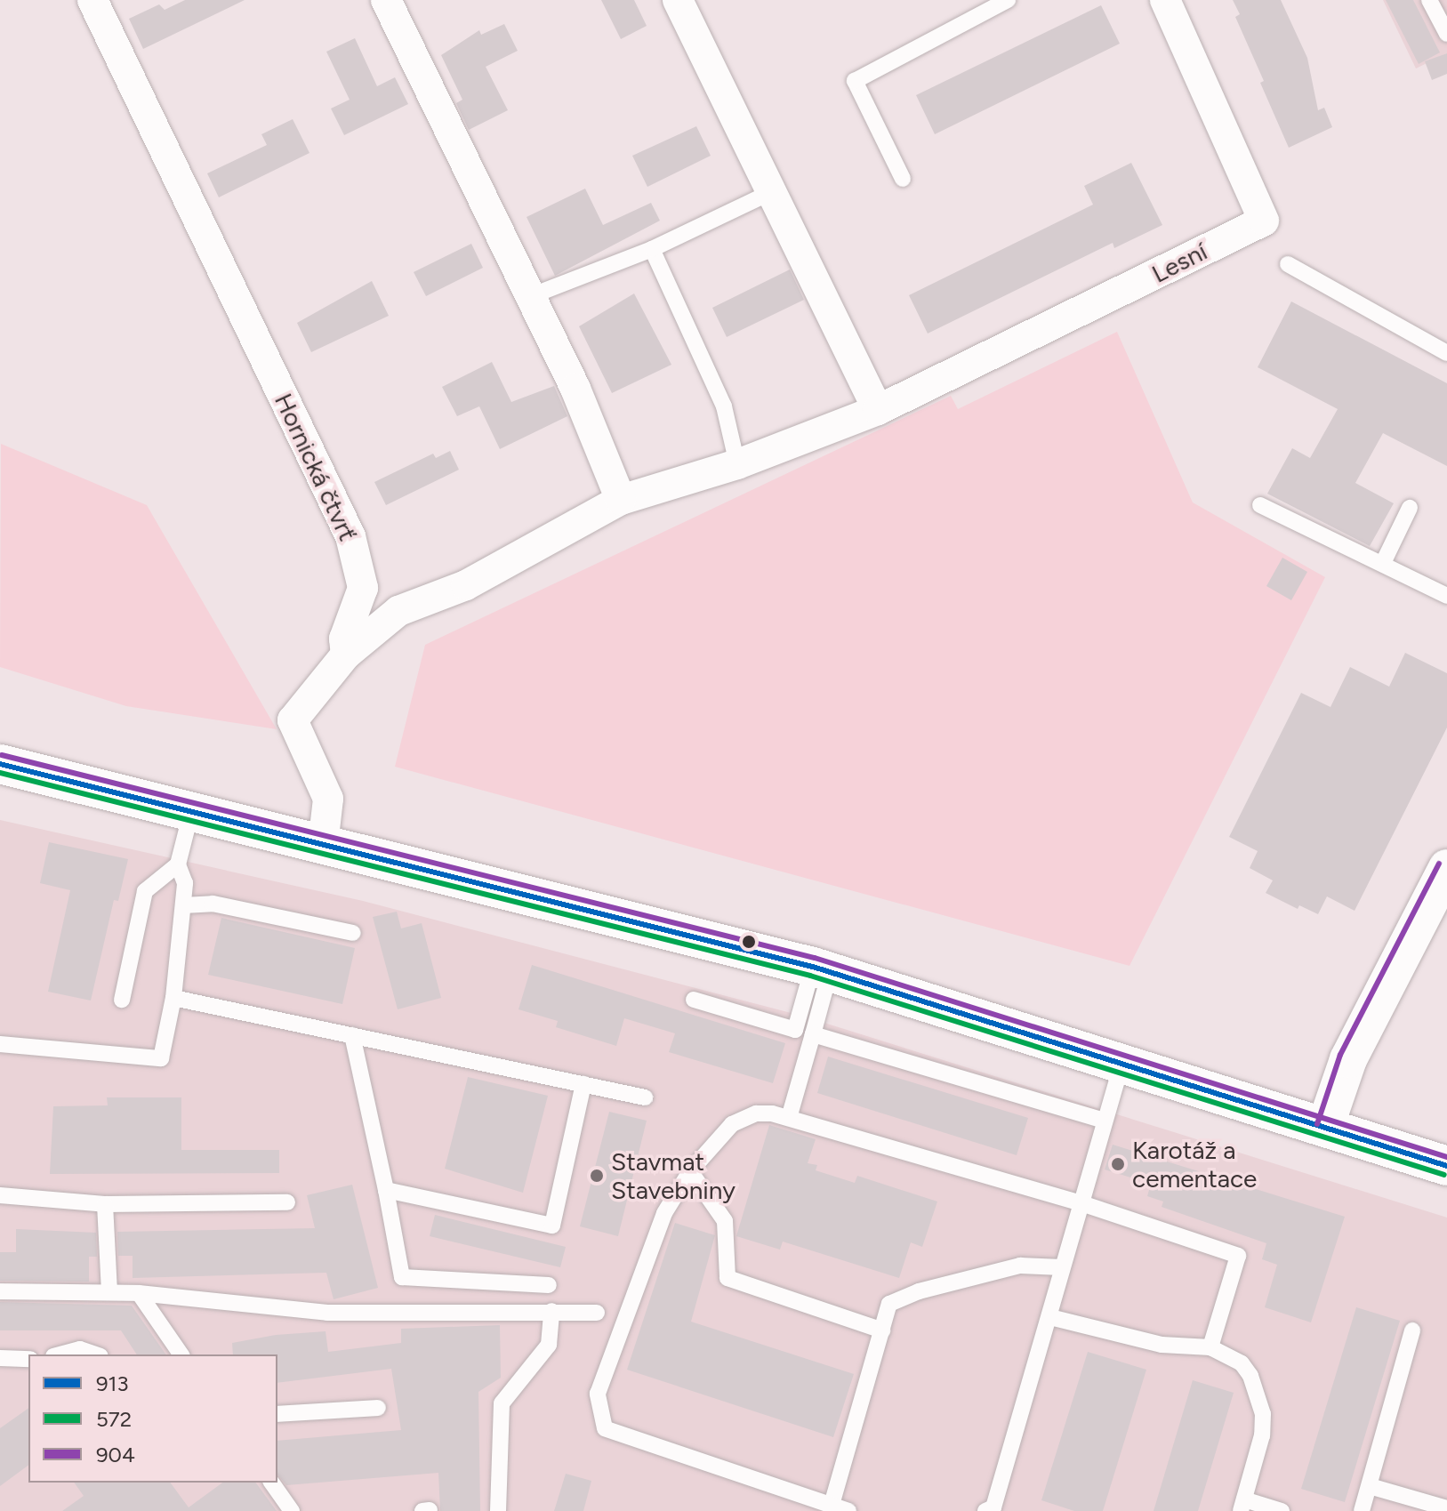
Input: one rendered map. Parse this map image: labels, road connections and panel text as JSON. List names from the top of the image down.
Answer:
{
  "streets": {
    "street": ["Lesní", "Hornická čtvrť"]
  },
  "places": ["Karotáž a cementace", "Stavmat Stavebniny"],
  "lines": ["transit line 904", "transit line 913", "transit line 572"],
  "legend": ["913", "572", "904"]
}
